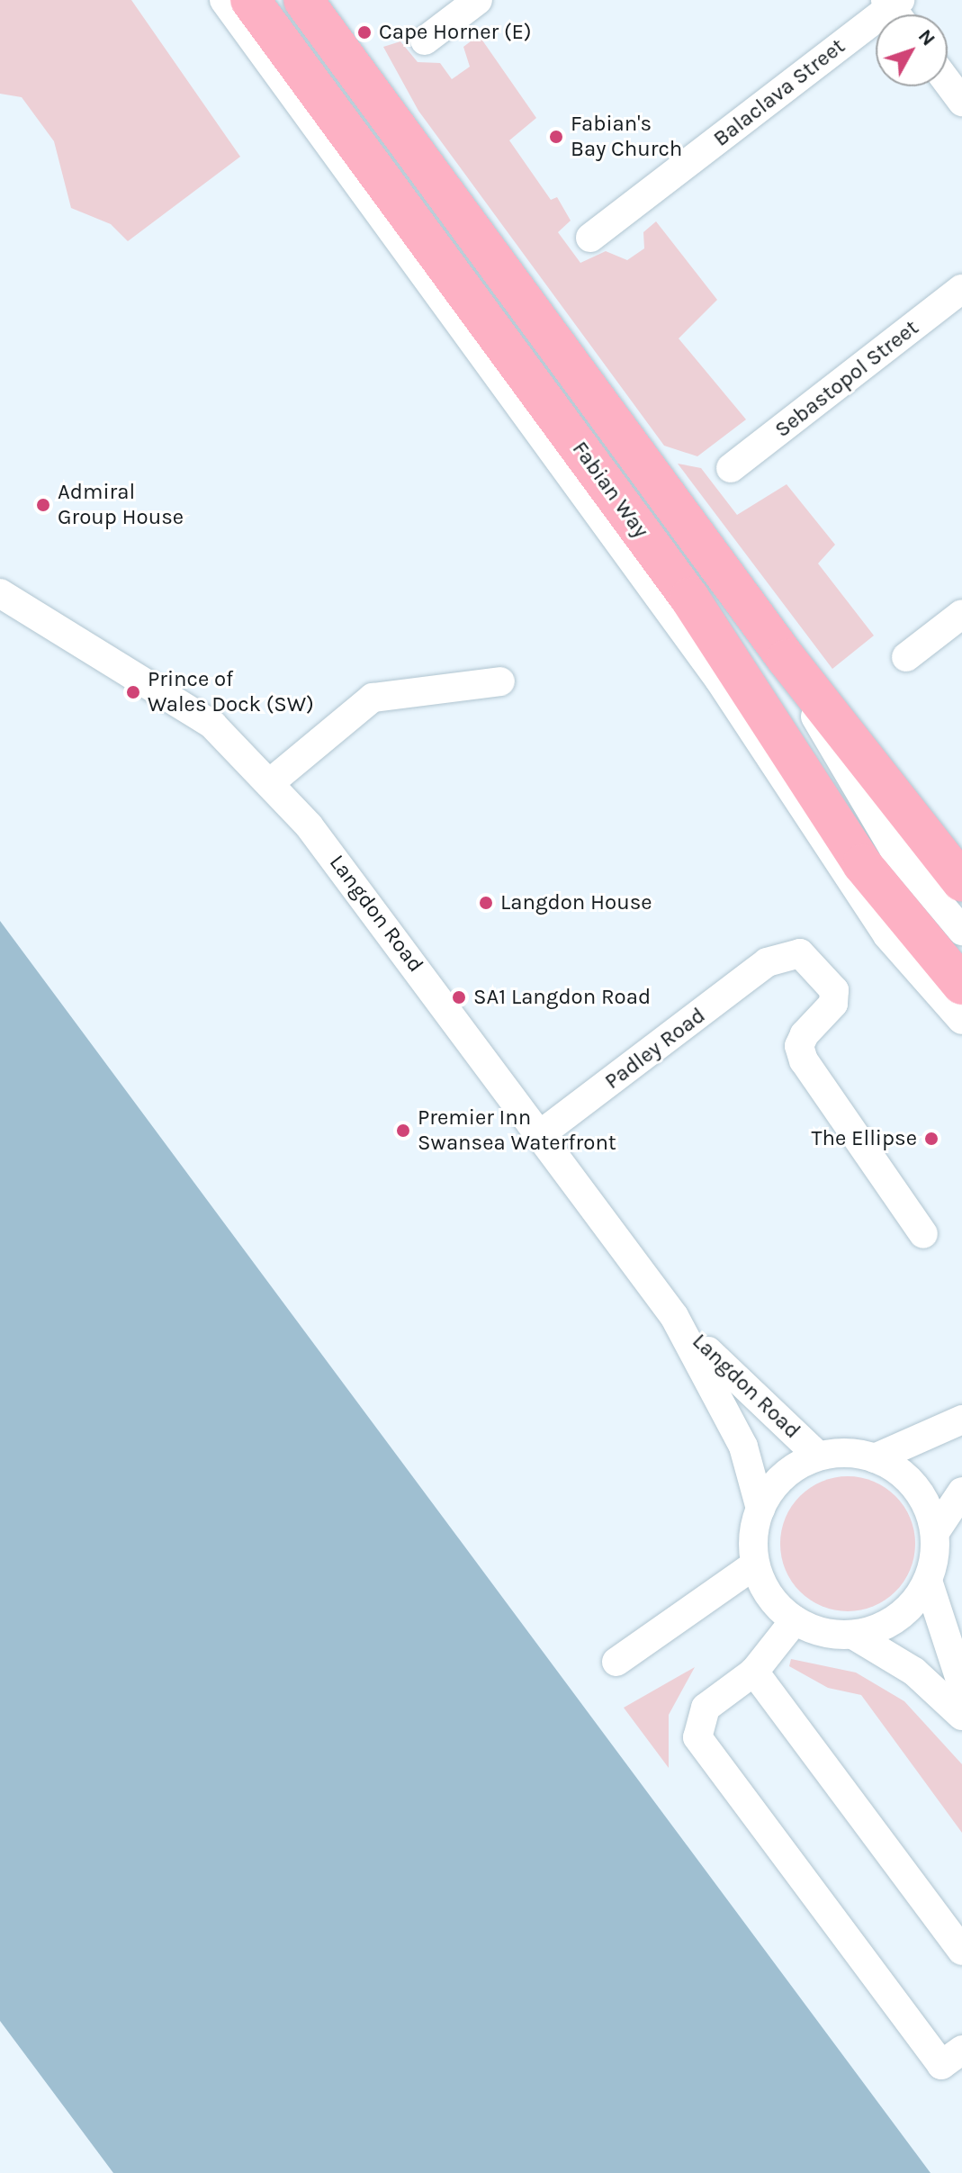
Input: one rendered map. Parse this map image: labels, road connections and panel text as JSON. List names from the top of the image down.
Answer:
{
  "streets": {
    "highway": ["Fabian Way"],
    "street": [
      "Balaclava Street",
      "Sebastopol Street",
      "Langdon Road",
      "Padley Road"
    ]
  },
  "crossings": [
    ["Langdon Road", "Padley Road"]
  ],
  "places": [
    "Cape Horner (E)",
    "Fabian's Bay Church",
    "Admiral Group House",
    "Prince of Wales Dock (SW)",
    "Langdon House",
    "SA1 Langdon Road",
    "Premier Inn Swansea Waterfront",
    "The Ellipse"
  ],
  "north": "top right"
}
